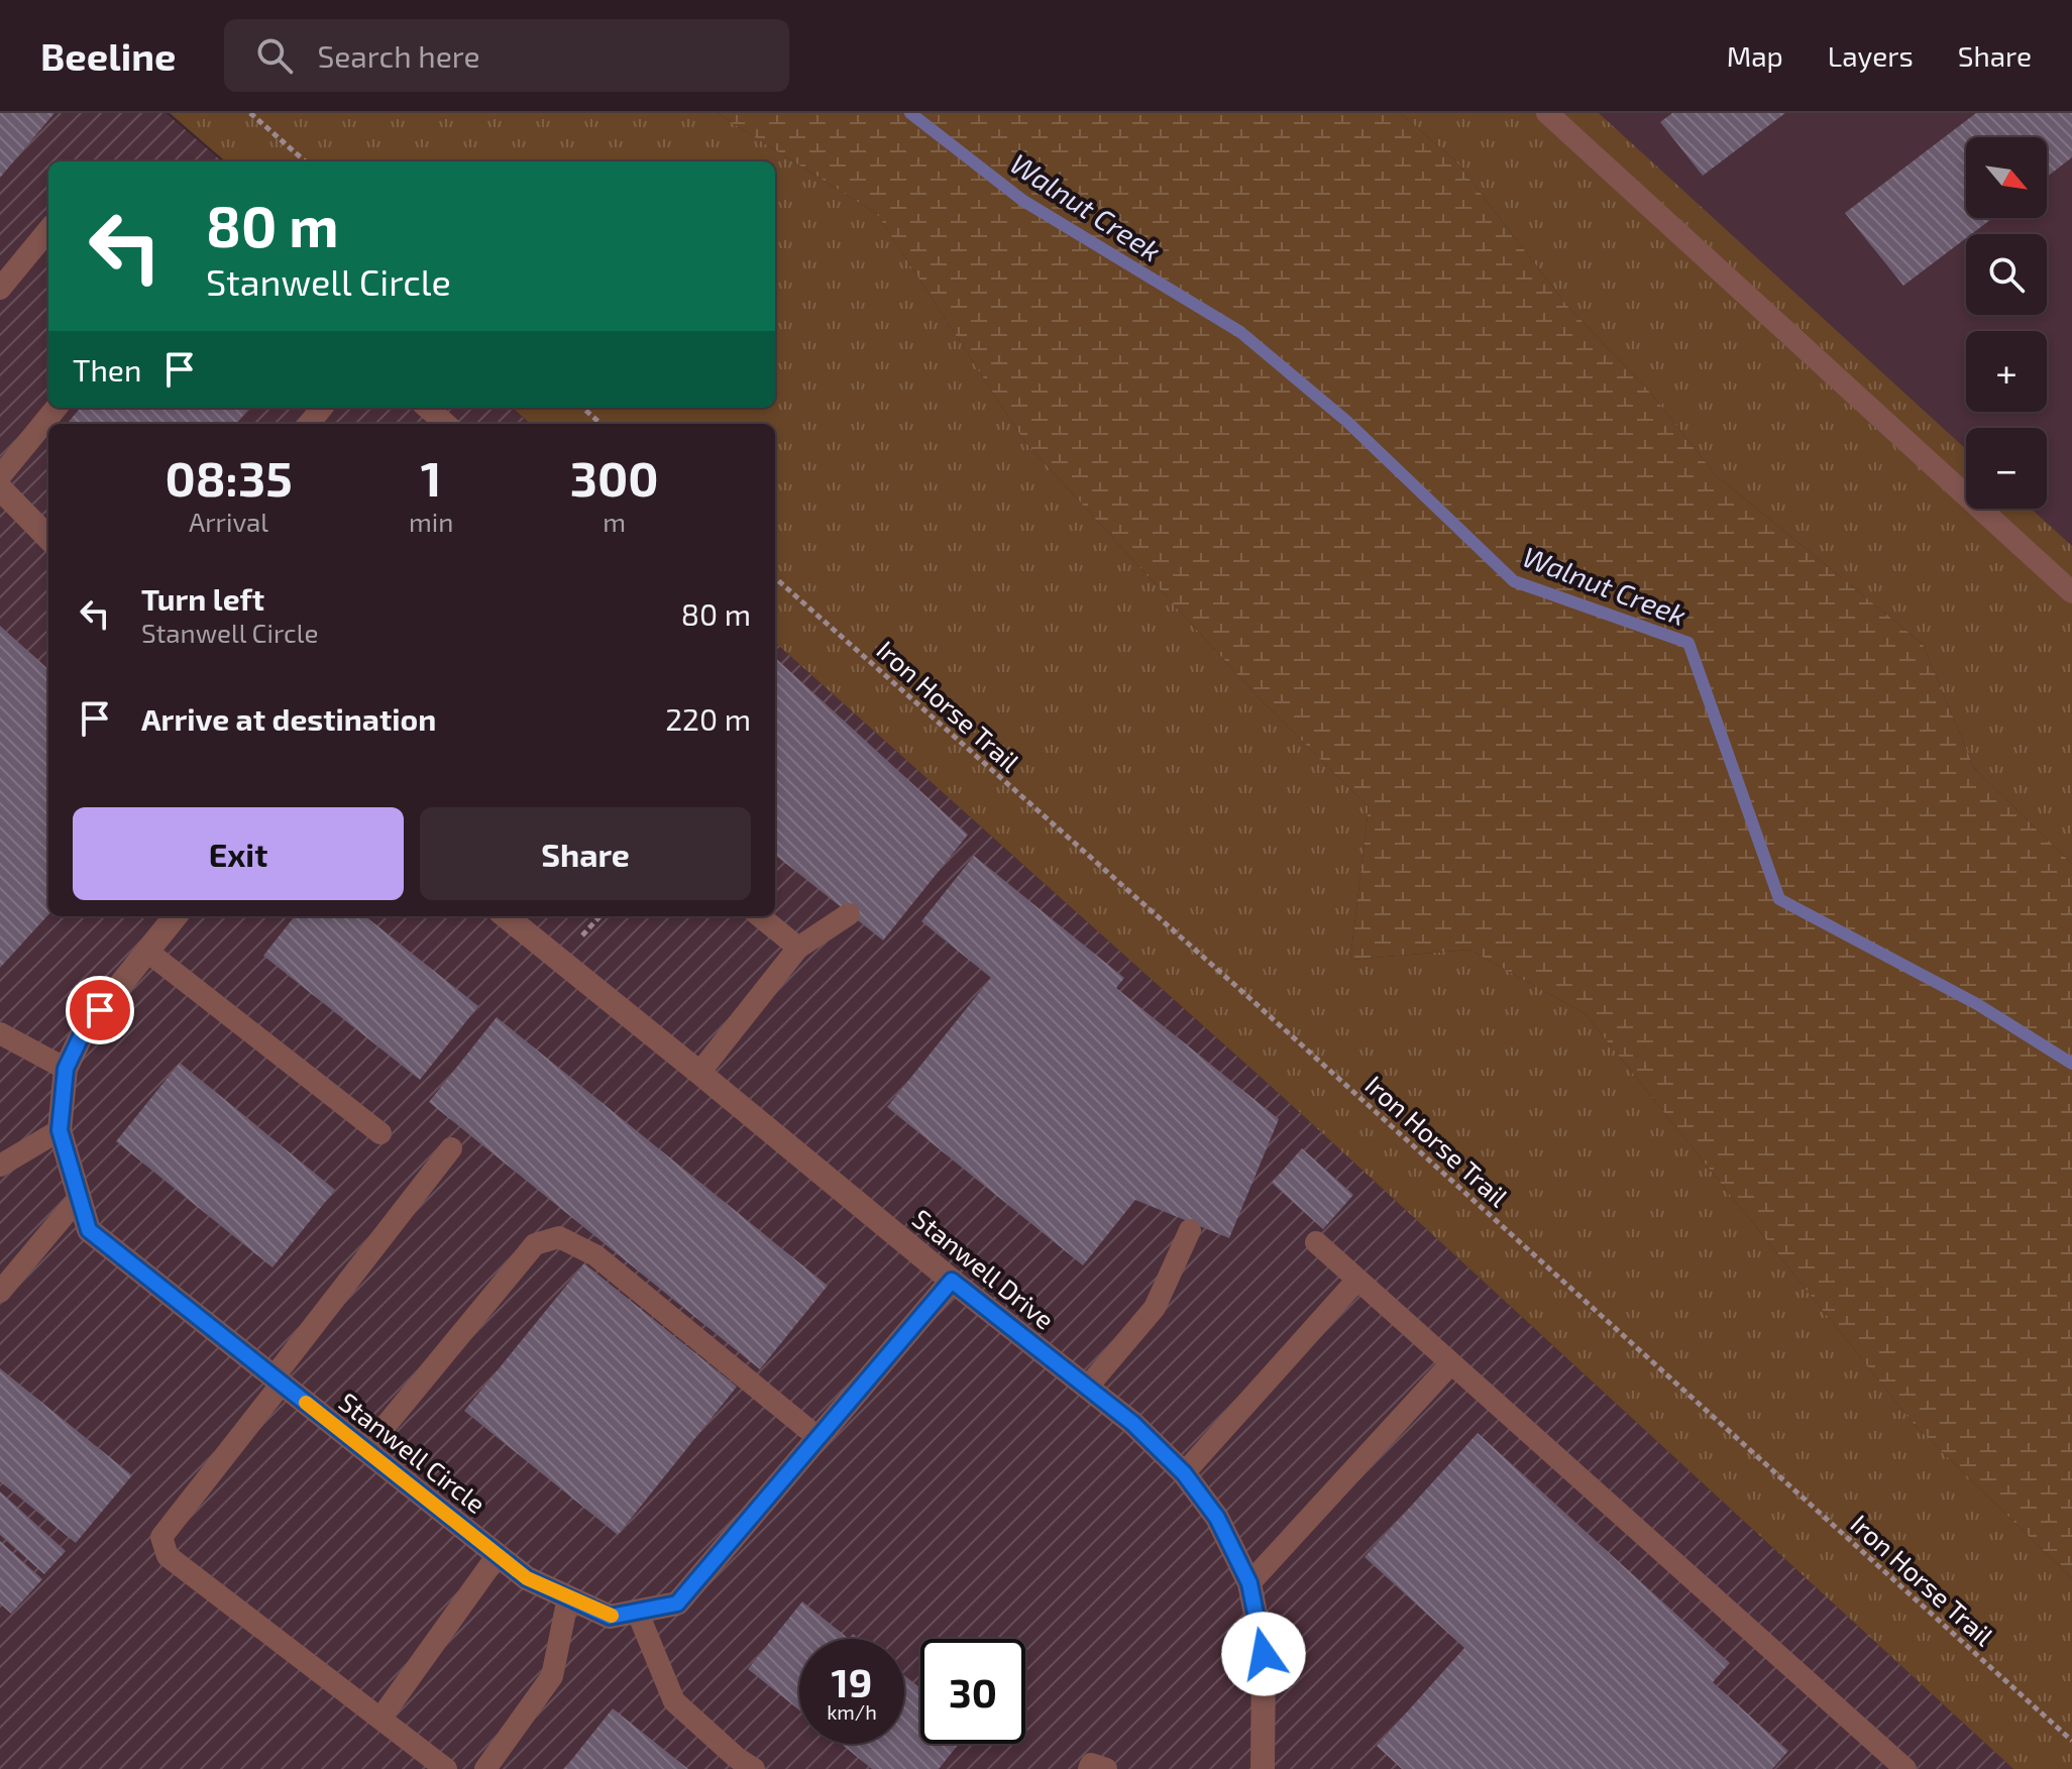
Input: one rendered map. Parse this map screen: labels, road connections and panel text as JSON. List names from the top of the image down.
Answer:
{
  "streets": {
    "street": ["Stanwell Drive", "Stanwell Circle"],
    "path": ["Iron Horse Trail"]
  },
  "crossings": [
    ["Stanwell Drive", "Stanwell Circle"]
  ],
  "water": ["Walnut Creek"],
  "north": "bottom right",
  "page": {
    "header": "Beeline",
    "search": "Search here",
    "nav": ["Map", "Layers", "Share"],
    "map_buttons": ["+", "−"],
    "turn": ["80 m", "Stanwell Circle"],
    "then": "Then",
    "eta": [
      "08:35",
      "Arrival",
      "1",
      "min",
      "300",
      "m"
    ],
    "list": [
      {
        "name": "Turn left",
        "note": "Stanwell Circle",
        "value": "80 m"
      },
      {
        "name": "Arrive at destination",
        "value": "220 m"
      }
    ],
    "buttons": ["Exit", "Share"],
    "speed": "19 km/h",
    "limit": "30"
  }
}
